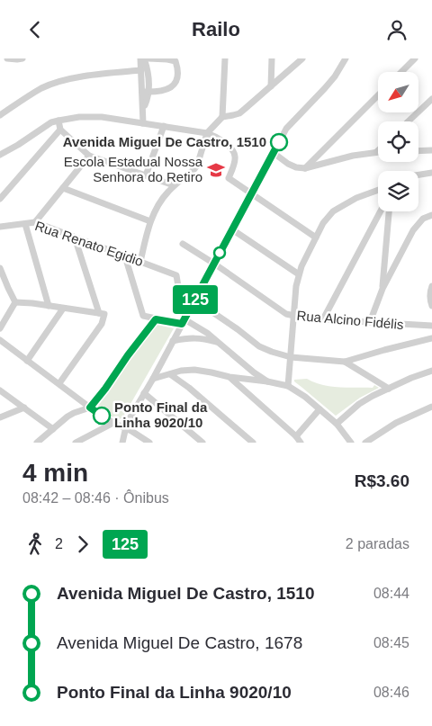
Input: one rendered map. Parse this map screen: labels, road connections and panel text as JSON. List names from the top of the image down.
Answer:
{
  "streets": {
    "street": ["Rua Renato Egidio", "Rua Alcino Fidélis"]
  },
  "places": {
    "other": ["Avenida Miguel De Castro, 1510", "Ponto Final da Linha 9020/10"],
    "school or university": ["Escola Estadual Nossa Senhora do Retiro"]
  },
  "lines": ["bus line 125"],
  "north": "bottom left",
  "page": {
    "header": "Railo",
    "on_map": "125",
    "heading": ["4 min", "08:42 – 08:46 · Ônibus", "R$3.60"],
    "legs": ["2", "125", "2 paradas"],
    "list": [
      {
        "name": "Avenida Miguel De Castro, 1510",
        "value": "08:44"
      },
      {
        "name": "Avenida Miguel De Castro, 1678",
        "value": "08:45"
      },
      {
        "name": "Ponto Final da Linha 9020/10",
        "value": "08:46"
      }
    ]
  }
}
